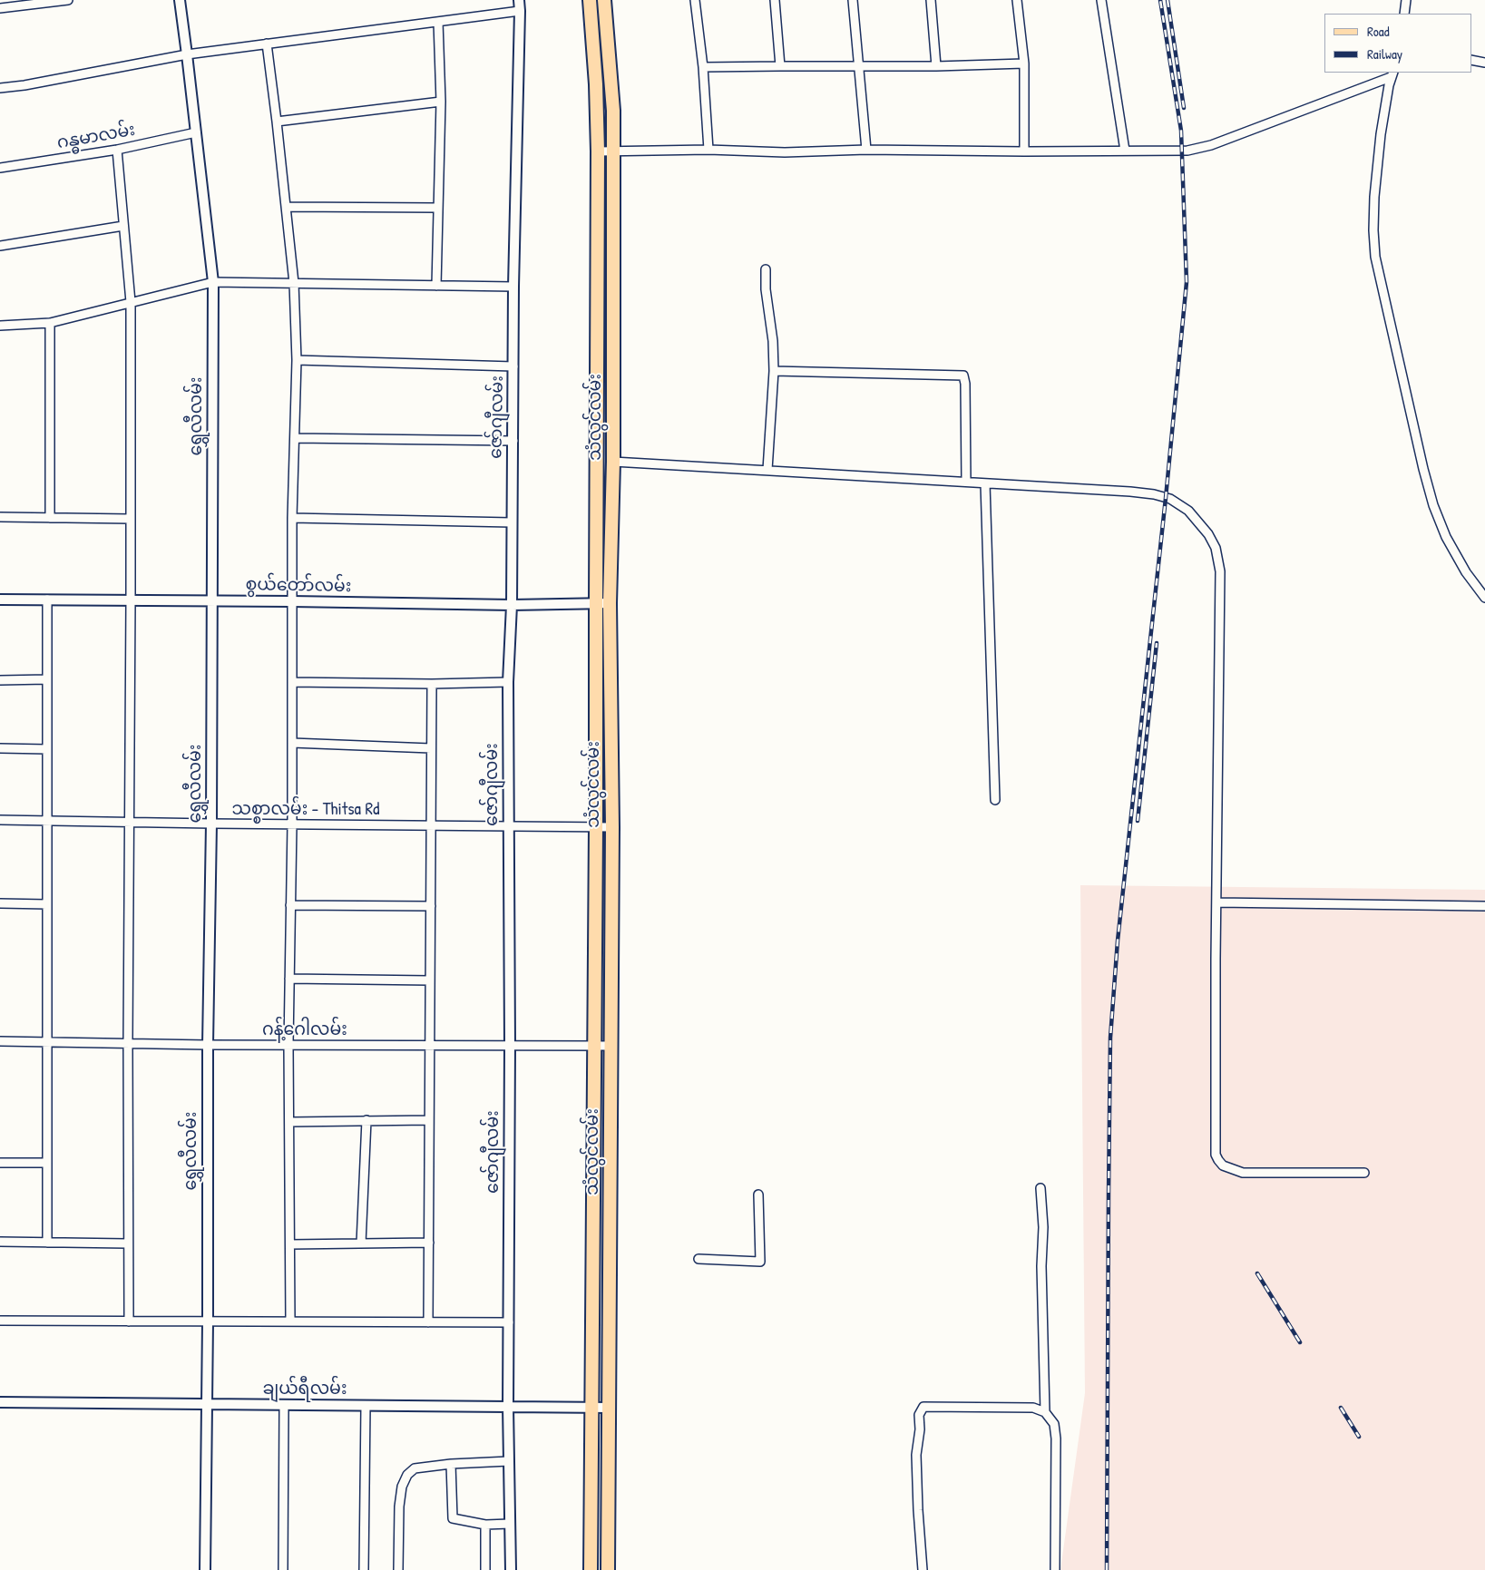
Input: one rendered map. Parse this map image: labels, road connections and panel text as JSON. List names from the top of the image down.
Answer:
{
  "streets": {
    "main road": ["သံလွင်လမ်း"],
    "street": [
      "ဂန္ဓမာလမ်း",
      "ရွှေလီလမ်း",
      "ဇော်ဂျီလမ်း",
      "စွယ်တော်လမ်း",
      "သစ္စာလမ်း - Thitsa Rd",
      "ဂန့်ဂေါလမ်း",
      "ချယ်ရီလမ်း"
    ]
  },
  "crossings": [
    ["ဂန္ဓမာလမ်း", "ရွှေလီလမ်း"],
    ["ရွှေလီလမ်း", "စွယ်တော်လမ်း"],
    ["ရွှေလီလမ်း", "သစ္စာလမ်း - Thitsa Rd"],
    ["ရွှေလီလမ်း", "ဂန့်ဂေါလမ်း"],
    ["ရွှေလီလမ်း", "ချယ်ရီလမ်း"],
    ["ဇော်ဂျီလမ်း", "စွယ်တော်လမ်း"],
    ["ဇော်ဂျီလမ်း", "သစ္စာလမ်း - Thitsa Rd"],
    ["ဇော်ဂျီလမ်း", "ဂန့်ဂေါလမ်း"],
    ["ဇော်ဂျီလမ်း", "ချယ်ရီလမ်း"],
    ["သံလွင်လမ်း", "စွယ်တော်လမ်း"],
    ["သံလွင်လမ်း", "သစ္စာလမ်း - Thitsa Rd"],
    ["သံလွင်လမ်း", "ဂန့်ဂေါလမ်း"],
    ["သံလွင်လမ်း", "ချယ်ရီလမ်း"]
  ],
  "legend": ["Road", "Railway"]
}
